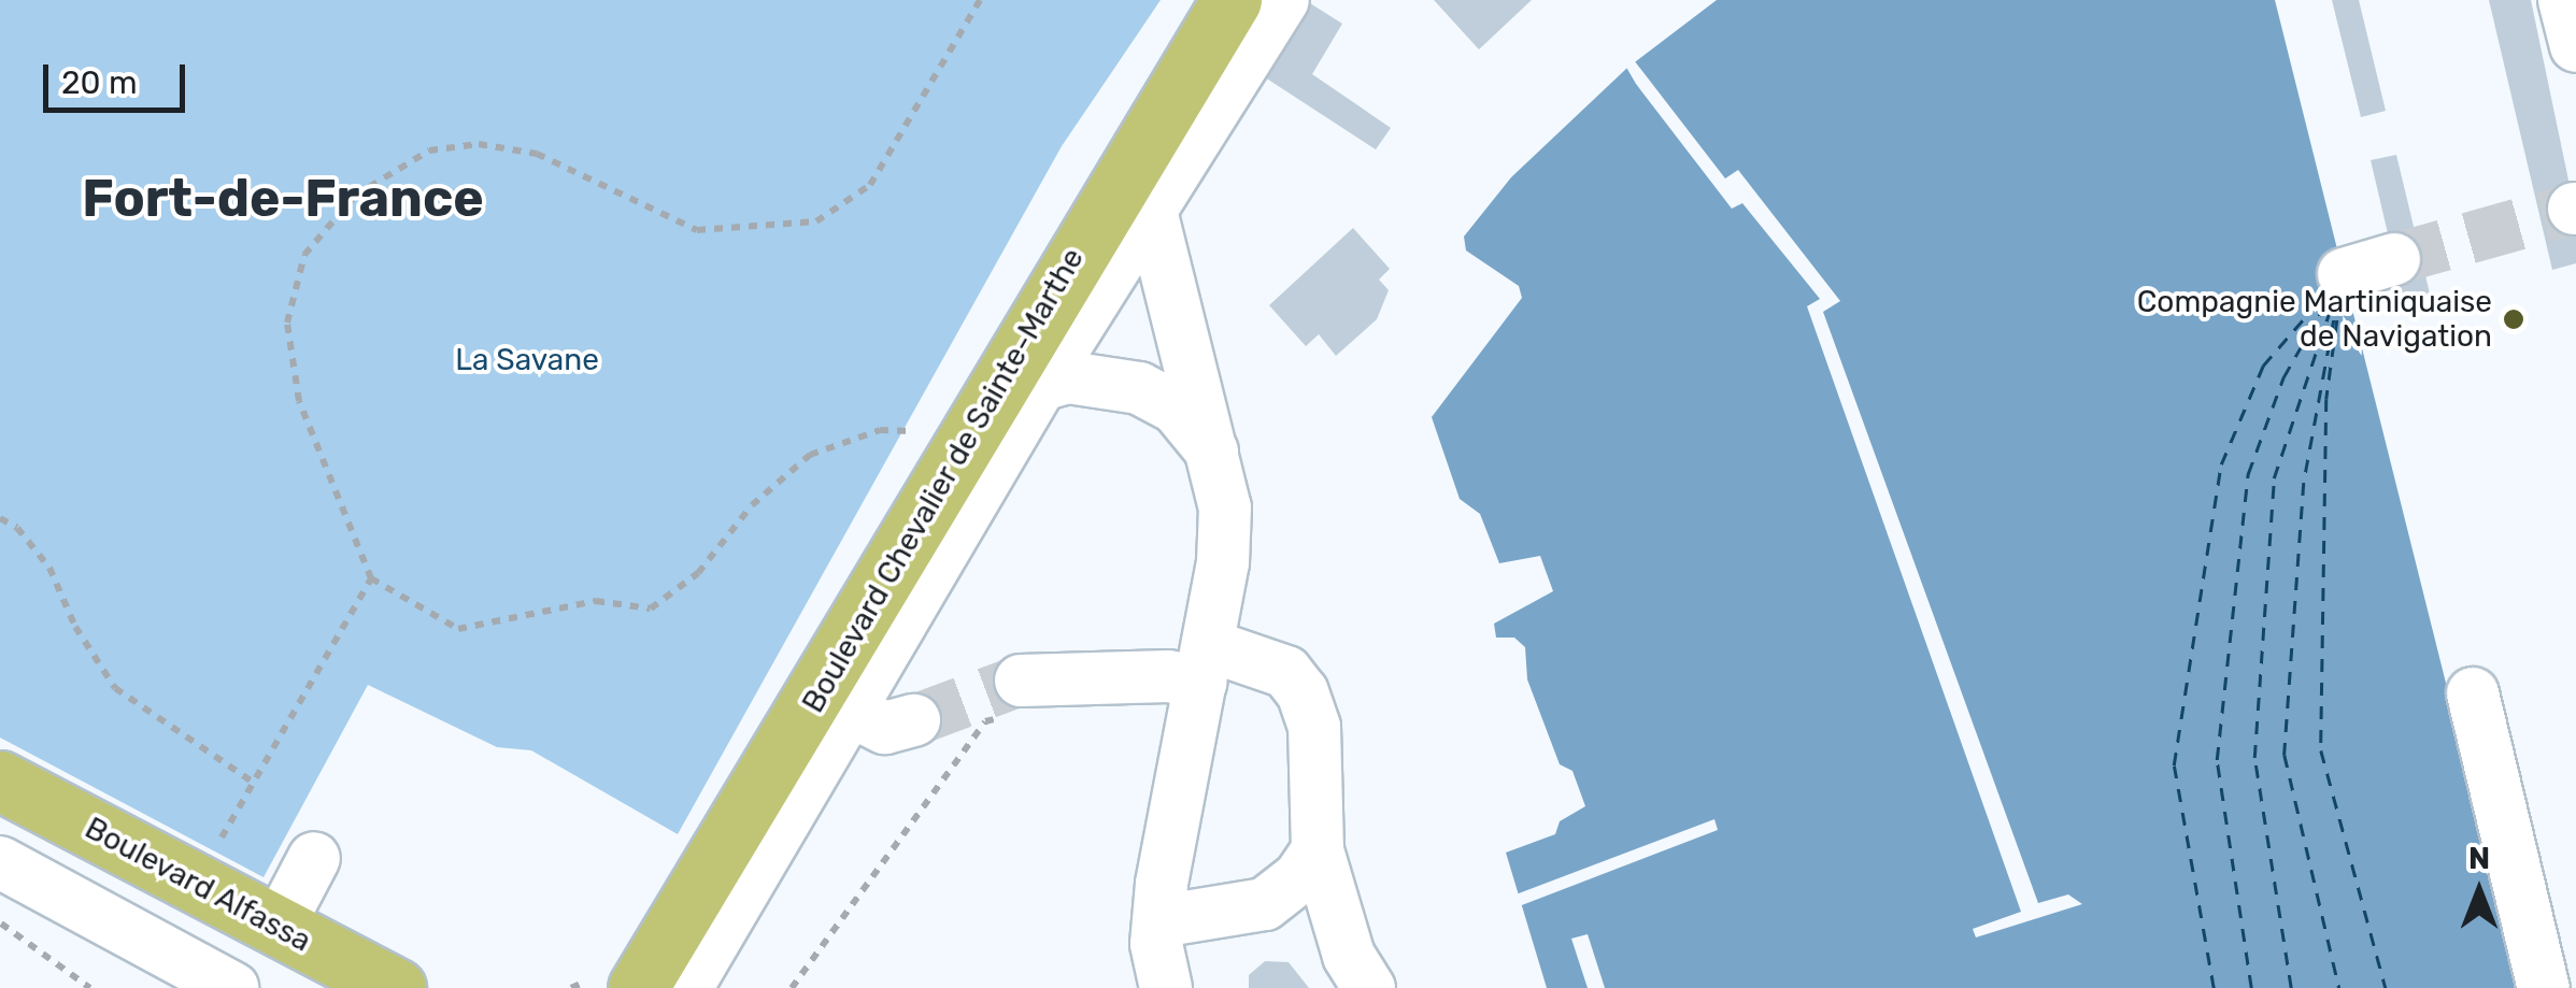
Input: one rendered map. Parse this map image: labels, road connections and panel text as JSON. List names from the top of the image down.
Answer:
{
  "streets": {
    "main road": ["Boulevard Chevalier de Sainte-Marthe", "Boulevard Alfassa"]
  },
  "districts": ["Fort-de-France"],
  "parks": ["La Savane"],
  "places": ["Compagnie Martiniquaise de Navigation"],
  "scale_bar": "20 m",
  "north": "top"
}
